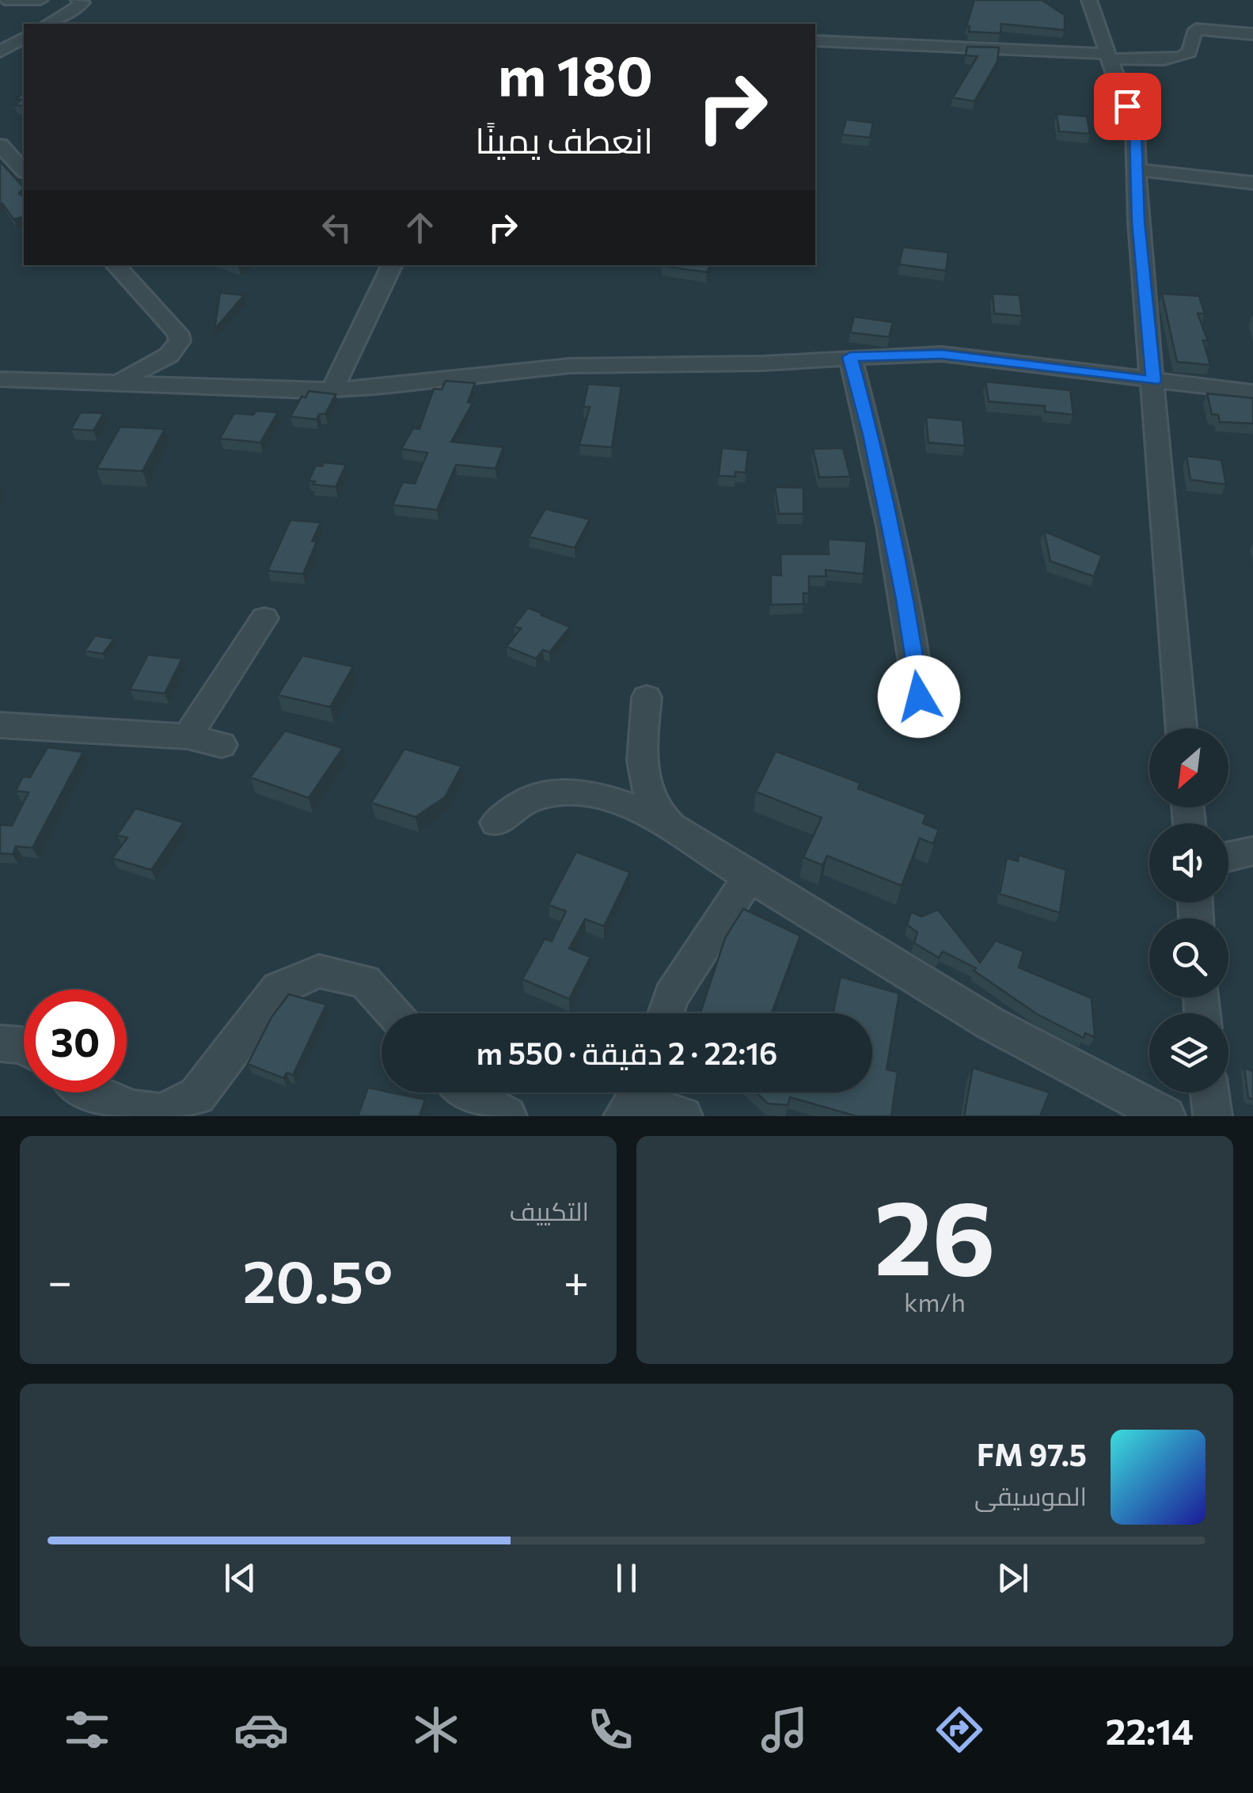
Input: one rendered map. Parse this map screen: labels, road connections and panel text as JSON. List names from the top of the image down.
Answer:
{
  "north": "bottom left",
  "page": {
    "turn": ["180 m", "انعطف يمينًا"],
    "limit": "30",
    "trip": "22:16 · 2 دقيقة · 550 m",
    "tile": [
      ["26", "km/h"],
      "التكييف"
    ],
    "heat": ["−", "20.5°", "+"],
    "song": ["97.5 FM", "الموسيقى"],
    "tabs": "22:14"
  }
}
